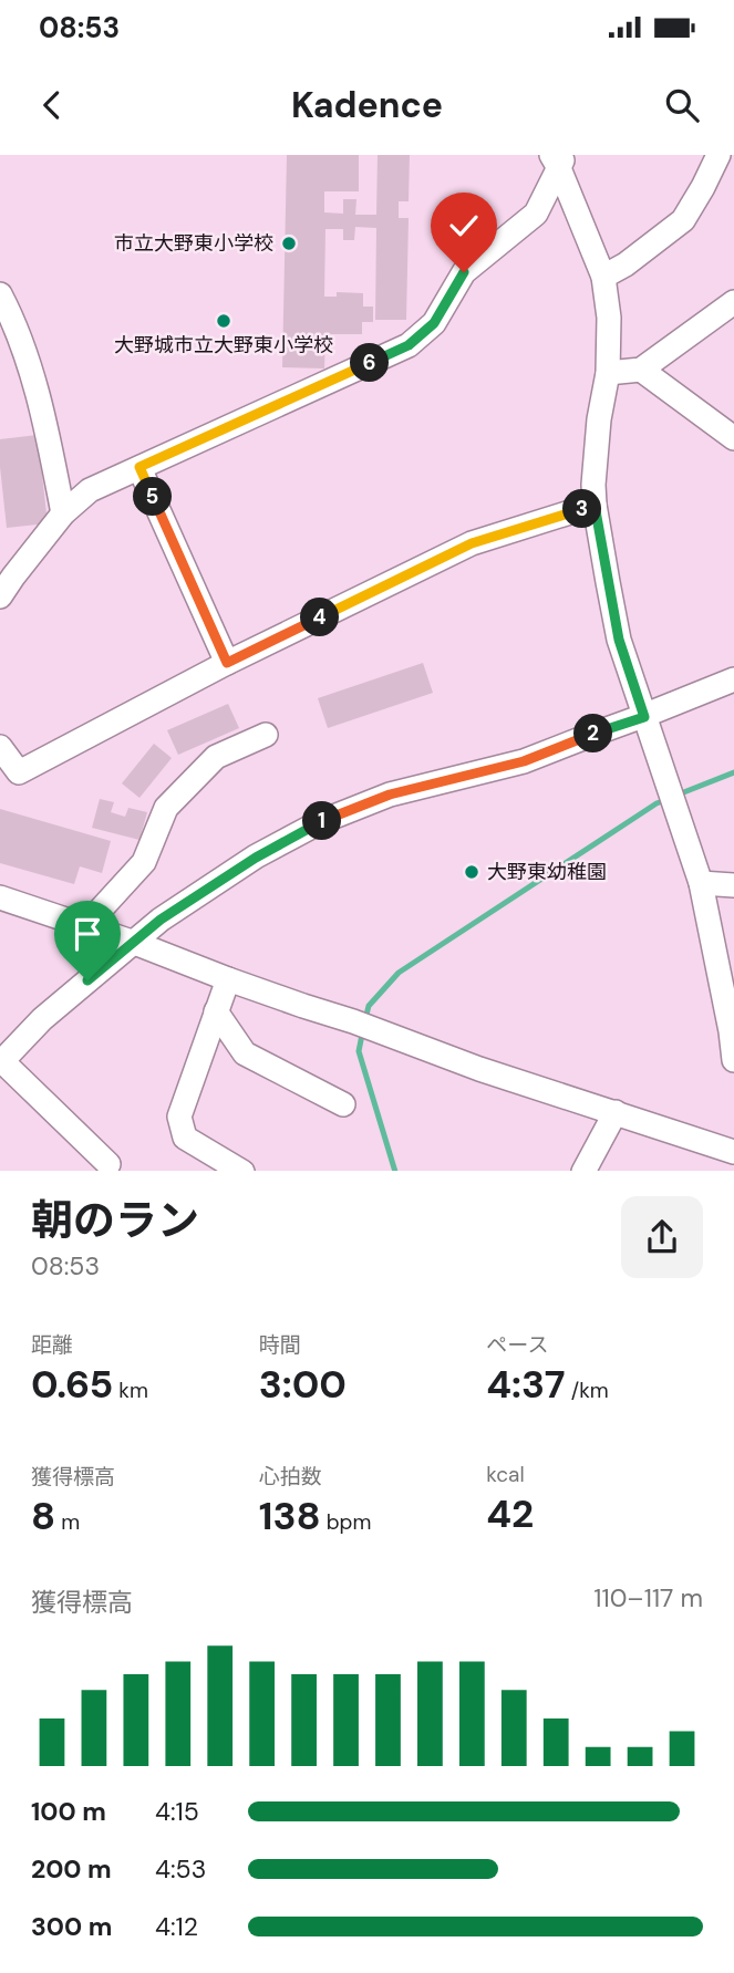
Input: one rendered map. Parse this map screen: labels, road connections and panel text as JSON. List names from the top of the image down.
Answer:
{
  "places": ["市立大野東小学校", "大野城市立大野東小学校", "大野東幼稚園"],
  "page": {
    "status": "08:53",
    "header": "Kadence",
    "pins": [
      "6",
      "5",
      "3",
      "4",
      "2",
      "1"
    ],
    "heading": ["朝のラン", "08:53"],
    "stats": [
      ["距離", "0.65 km"],
      ["時間", "3:00"],
      ["ペース", "4:37 /km"],
      ["獲得標高", "8 m"],
      ["心拍数", "138 bpm"],
      ["kcal", "42"]
    ],
    "chart": ["獲得標高", "110–117 m"],
    "list": [
      {
        "name": "100 m",
        "note": "4:15"
      },
      {
        "name": "200 m",
        "note": "4:53"
      },
      {
        "name": "300 m",
        "note": "4:12"
      }
    ]
  }
}
